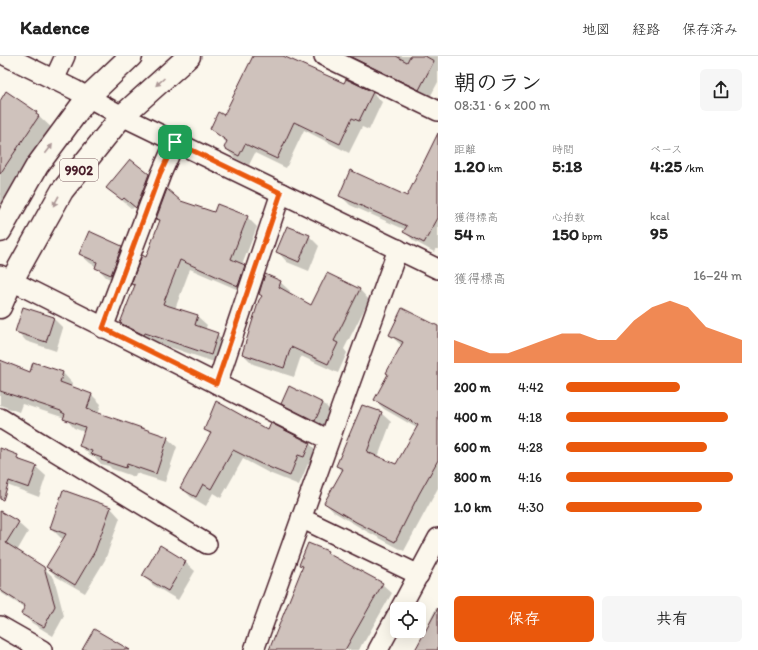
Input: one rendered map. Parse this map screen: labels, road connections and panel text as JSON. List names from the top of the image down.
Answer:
{
  "streets": {
    "main road": ["9902"]
  },
  "page": {
    "header": "Kadence",
    "nav": ["地図", "経路", "保存済み"],
    "heading": ["朝のラン", "08:31 · 6 × 200 m"],
    "stats": [
      ["距離", "1.20 km"],
      ["時間", "5:18"],
      ["ペース", "4:25 /km"],
      ["獲得標高", "54 m"],
      ["心拍数", "150 bpm"],
      ["kcal", "95"]
    ],
    "chart": ["獲得標高", "16–24 m"],
    "list": [
      {
        "name": "200 m",
        "note": "4:42"
      },
      {
        "name": "400 m",
        "note": "4:18"
      },
      {
        "name": "600 m",
        "note": "4:28"
      },
      {
        "name": "800 m",
        "note": "4:16"
      },
      {
        "name": "1.0 km",
        "note": "4:30"
      }
    ],
    "buttons": ["保存", "共有"]
  }
}
